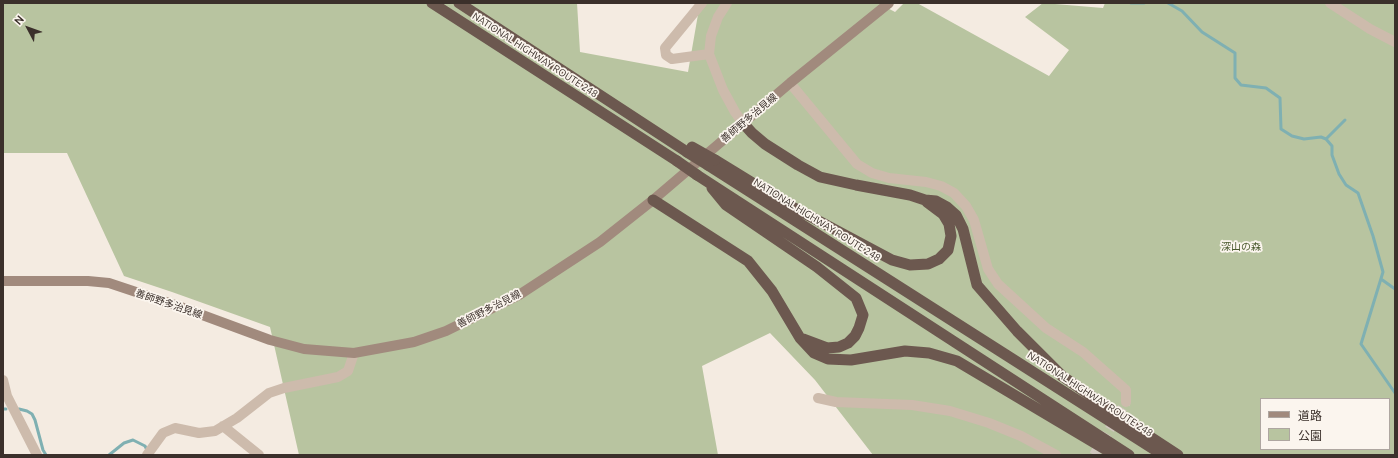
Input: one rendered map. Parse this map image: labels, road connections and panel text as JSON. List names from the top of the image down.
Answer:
{
  "streets": {
    "highway": ["NATIONAL HIGHWAY ROUTE 248"],
    "main road": ["善師野多治見線"]
  },
  "parks": ["深山の森"],
  "legend": ["道路", "公園"],
  "north": "top left"
}
